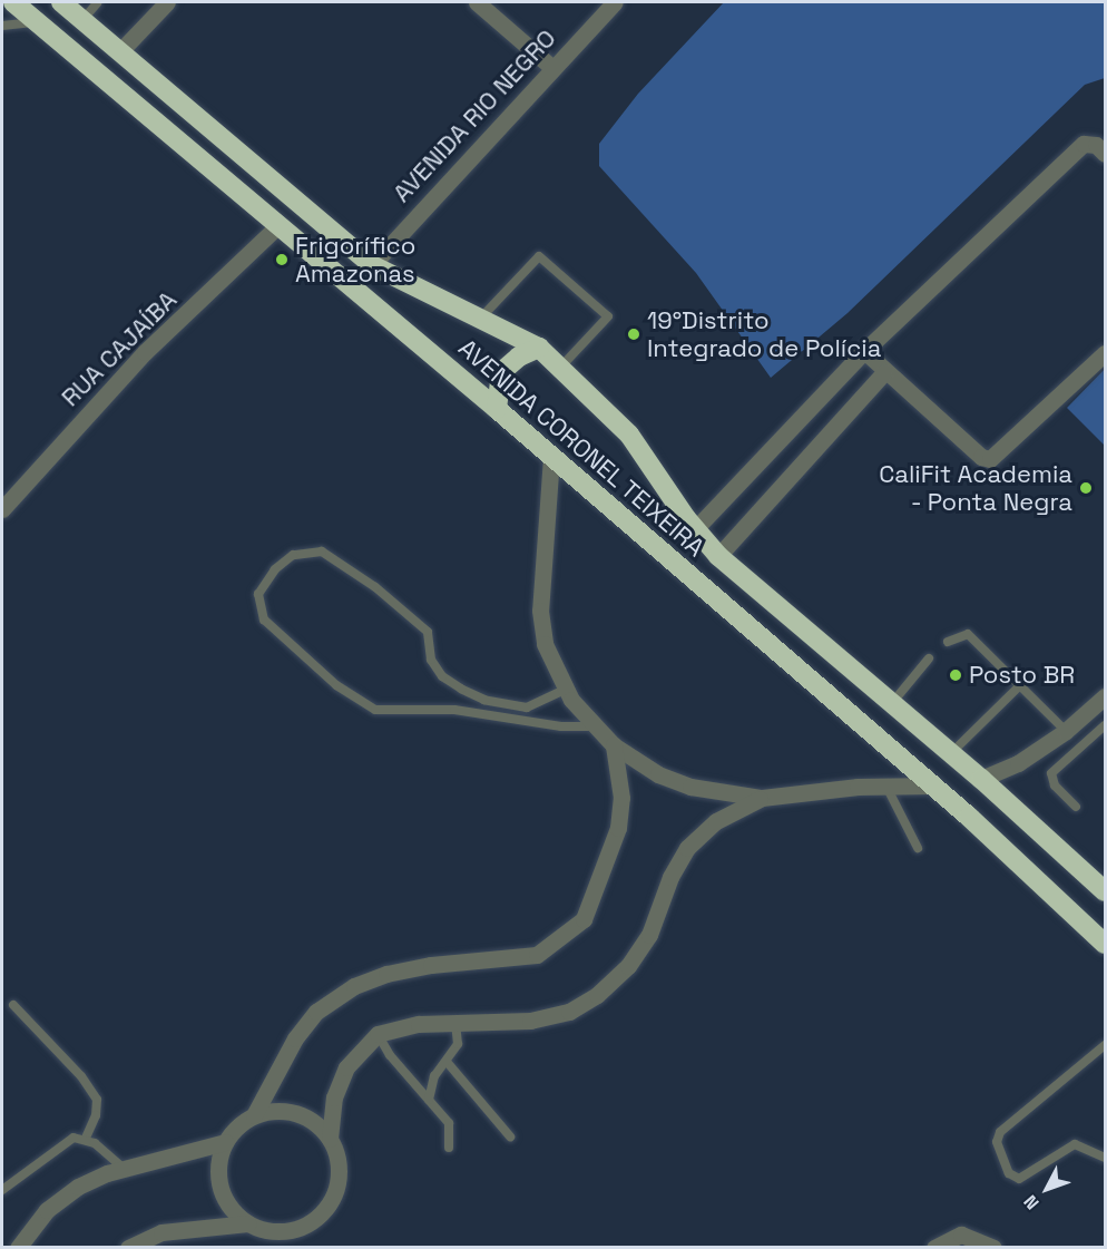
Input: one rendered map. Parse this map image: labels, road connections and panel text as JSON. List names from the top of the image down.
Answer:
{
  "streets": {
    "highway": ["AVENIDA CORONEL TEIXEIRA"],
    "street": ["AVENIDA RIO NEGRO", "RUA CAJAÍBA"]
  },
  "crossings": [
    ["AVENIDA RIO NEGRO", "AVENIDA CORONEL TEIXEIRA"],
    ["RUA CAJAÍBA", "AVENIDA CORONEL TEIXEIRA"]
  ],
  "places": [
    "Frigorífico Amazonas",
    "19°Distrito Integrado de Polícia",
    "CaliFit Academia - Ponta Negra",
    "Posto BR"
  ],
  "north": "bottom left"
}
